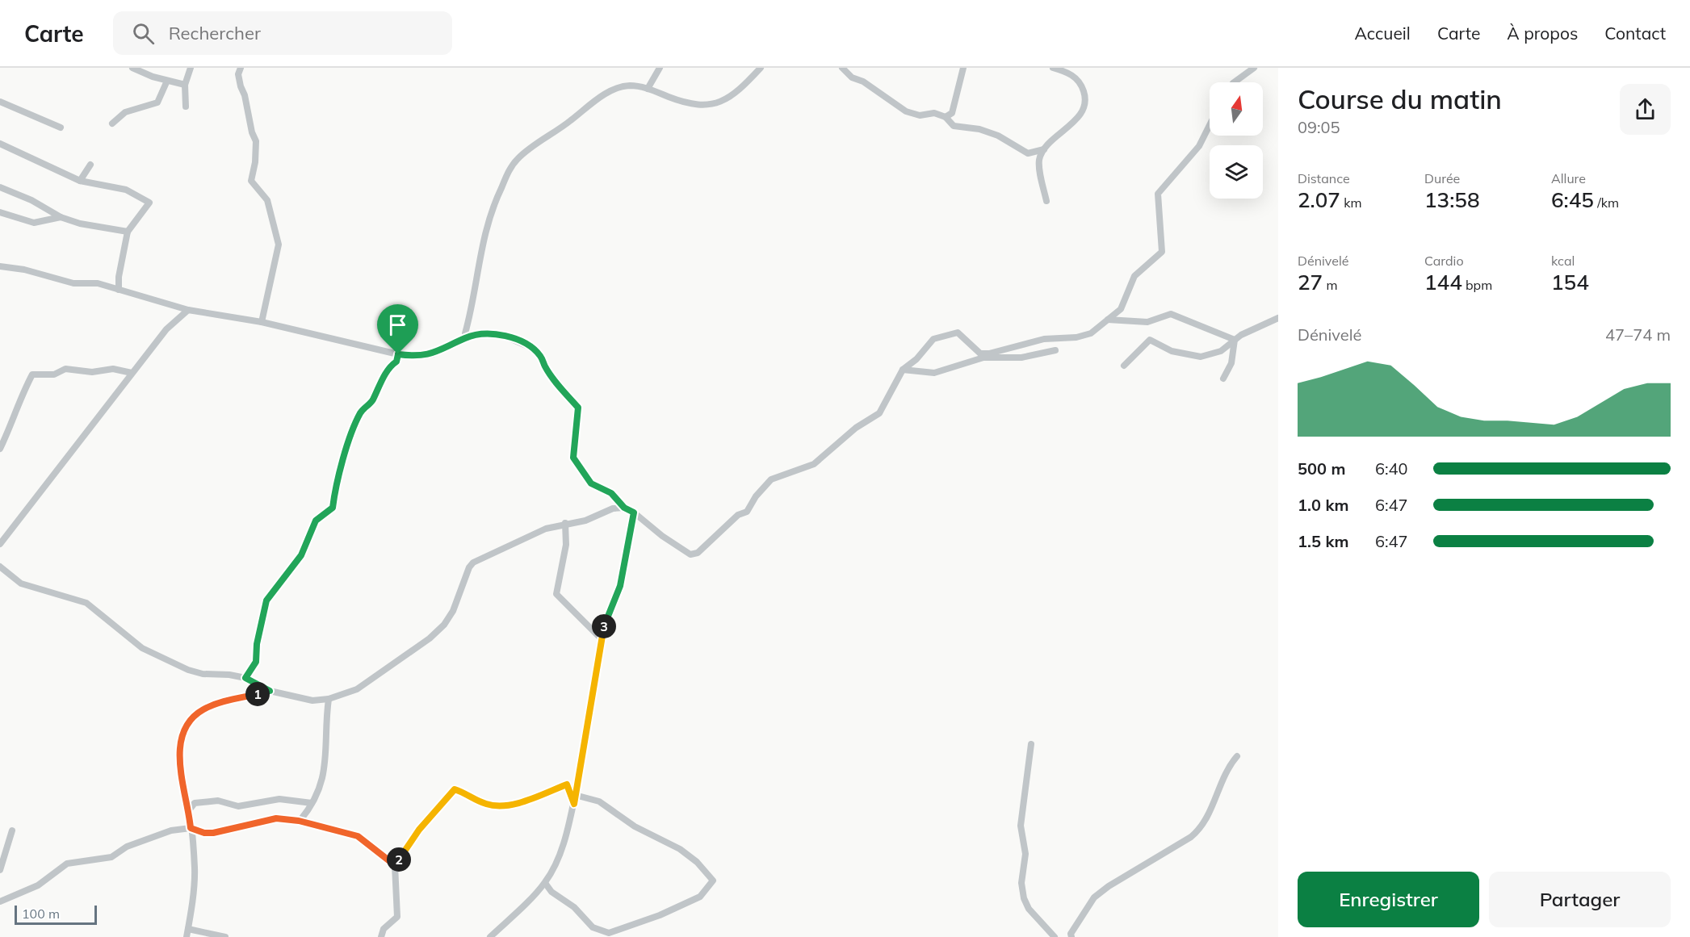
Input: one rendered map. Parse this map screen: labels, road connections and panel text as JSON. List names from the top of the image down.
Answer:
{
  "scale_bar": "100 m",
  "north": "top",
  "page": {
    "header": "Carte",
    "search": "Rechercher",
    "nav": [
      "Accueil",
      "Carte",
      "À propos",
      "Contact"
    ],
    "heading": ["Course du matin", "09:05"],
    "stats": [
      ["Distance", "2.07 km"],
      ["Durée", "13:58"],
      ["Allure", "6:45 /km"],
      ["Dénivelé", "27 m"],
      ["Cardio", "144 bpm"],
      ["kcal", "154"]
    ],
    "chart": ["Dénivelé", "47–74 m"],
    "list": [
      {
        "name": "500 m",
        "note": "6:40"
      },
      {
        "name": "1.0 km",
        "note": "6:47"
      },
      {
        "name": "1.5 km",
        "note": "6:47"
      }
    ],
    "pins": ["3", "1", "2"],
    "buttons": ["Enregistrer", "Partager"],
    "scale": "100 m"
  }
}
